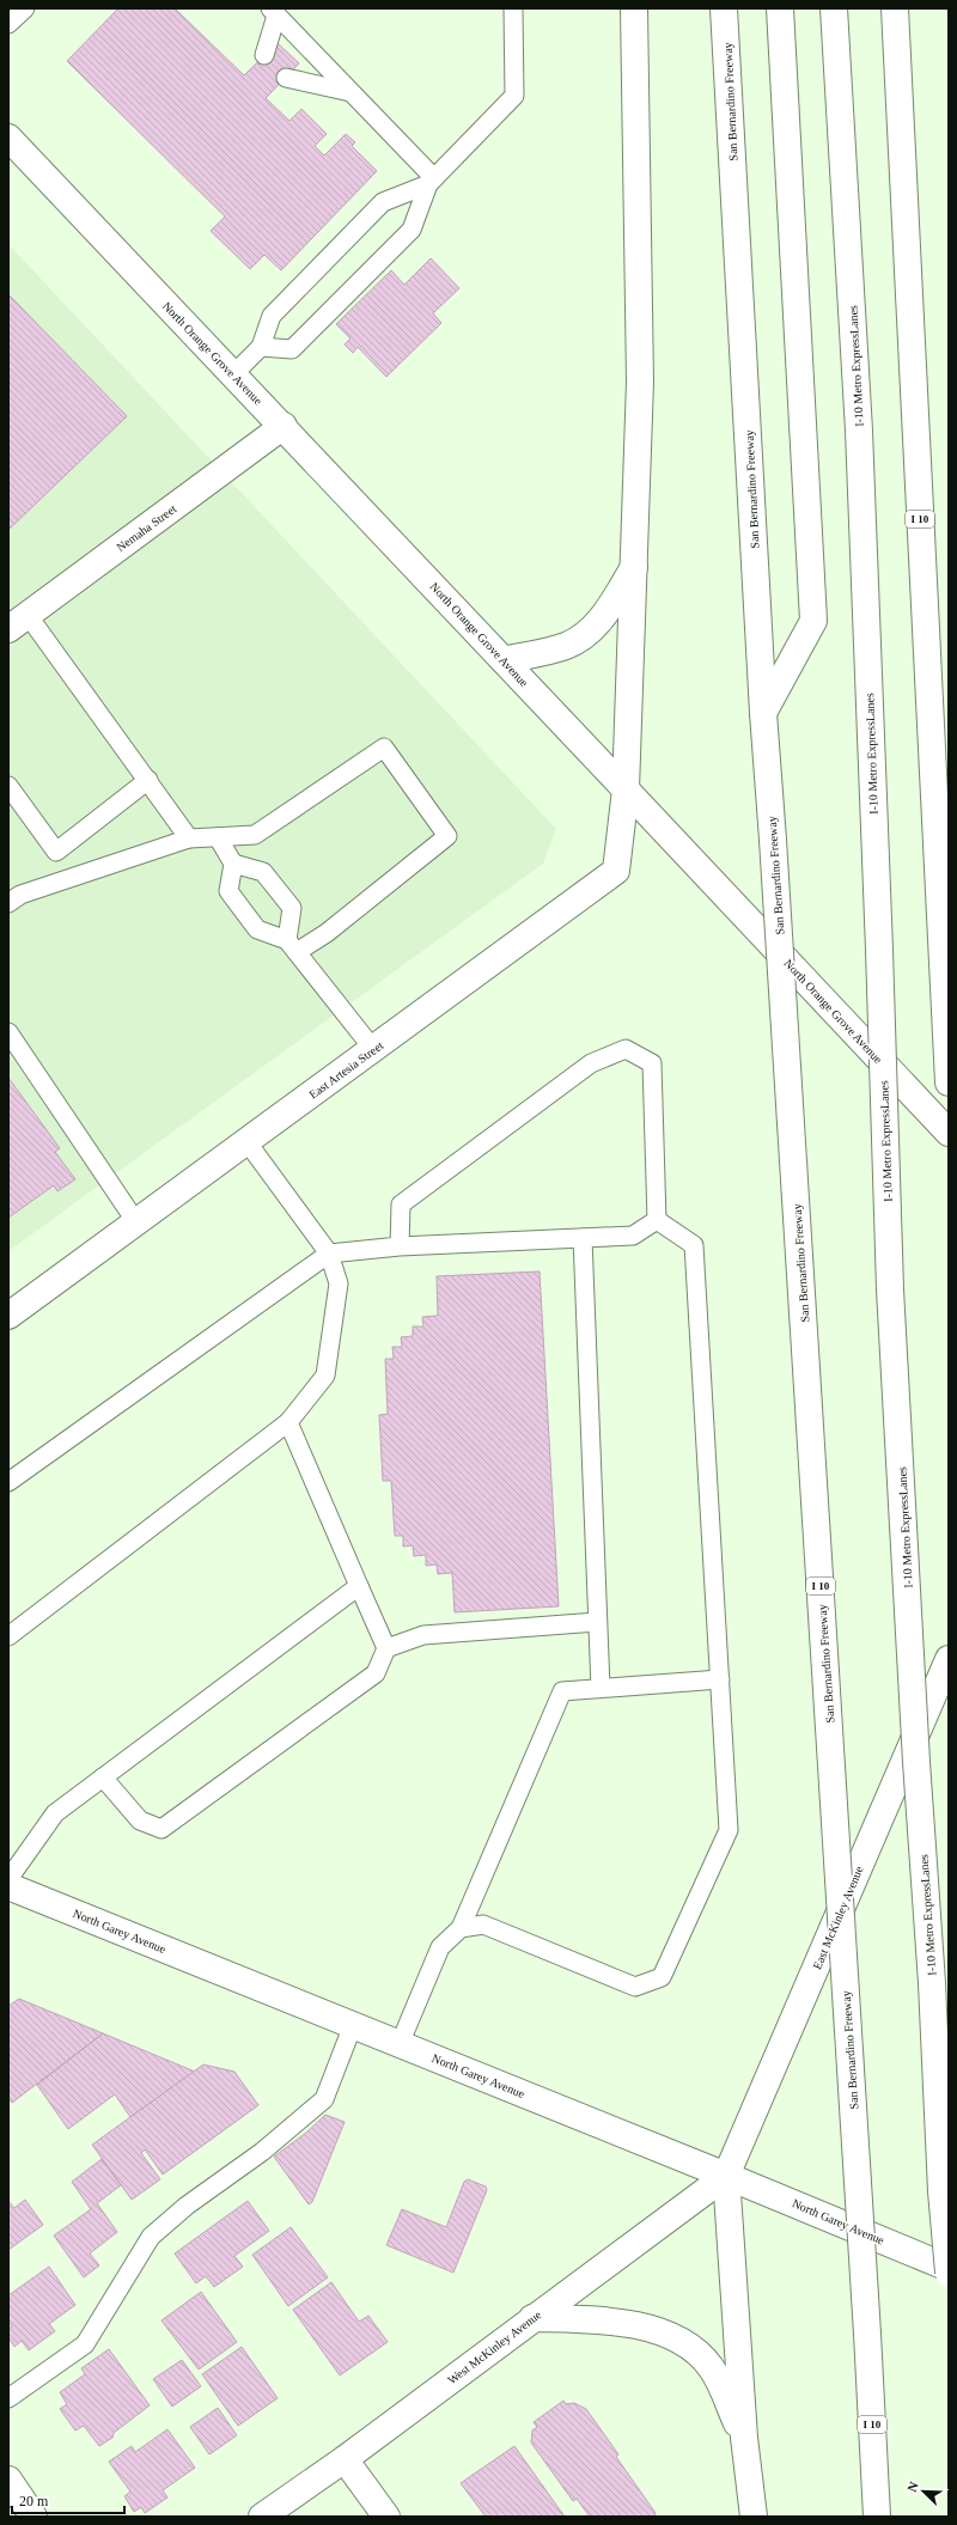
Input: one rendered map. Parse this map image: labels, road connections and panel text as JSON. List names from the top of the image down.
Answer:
{
  "streets": {
    "main road": [
      "San Bernardino Freeway",
      "North Orange Grove Avenue",
      "I-10 Metro ExpressLanes",
      "I 10",
      "Nemaha Street",
      "East Artesia Street",
      "East McKinley Avenue",
      "North Garey Avenue",
      "West McKinley Avenue"
    ]
  },
  "crossings": [
    ["North Orange Grove Avenue", "Nemaha Street"],
    ["North Orange Grove Avenue", "East Artesia Street"],
    ["East McKinley Avenue", "North Garey Avenue"],
    ["East McKinley Avenue", "West McKinley Avenue"],
    ["North Garey Avenue", "West McKinley Avenue"]
  ],
  "scale_bar": "20 m",
  "north": "top left"
}
